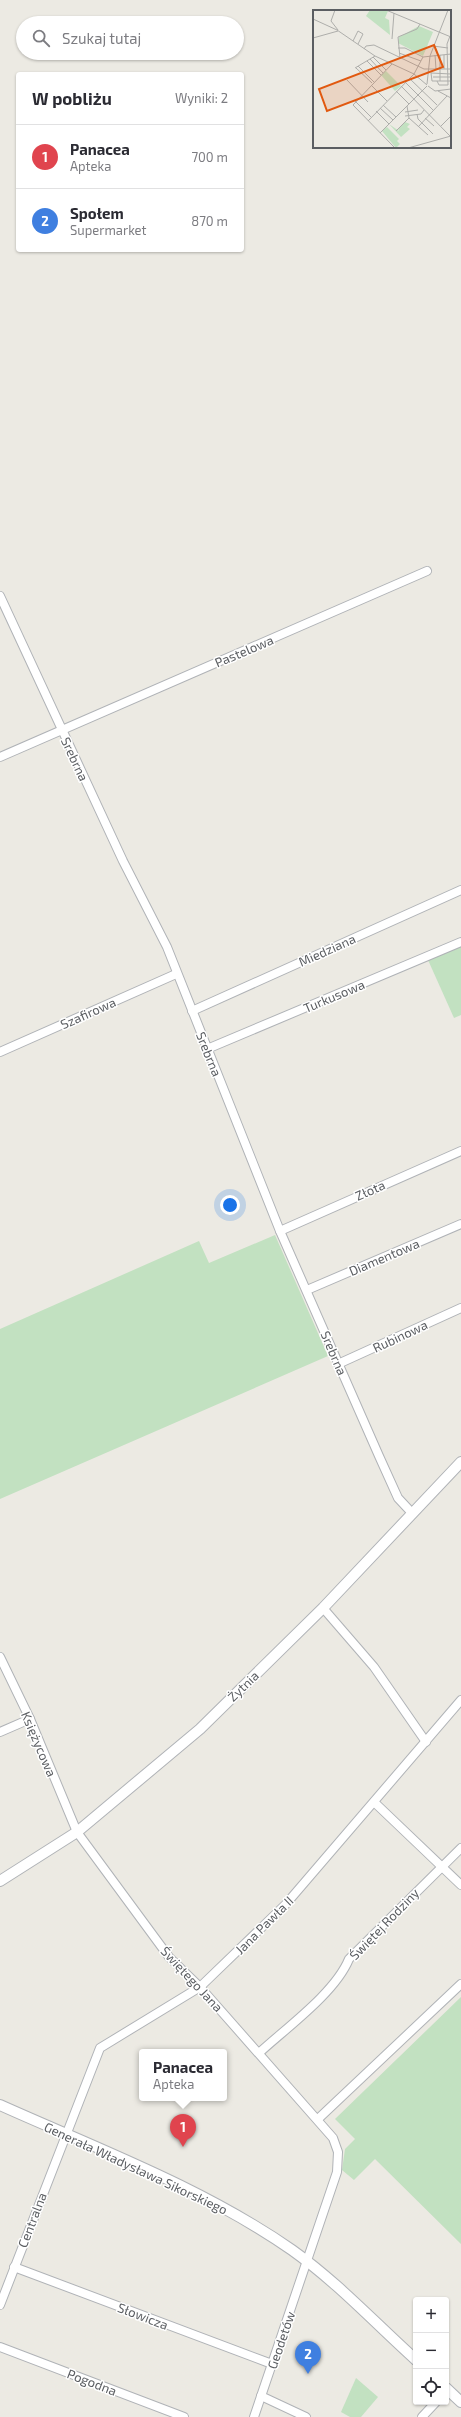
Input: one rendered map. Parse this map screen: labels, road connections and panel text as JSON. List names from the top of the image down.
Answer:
{
  "streets": {
    "street": [
      "Pastelowa",
      "Srebrna",
      "Miedziana",
      "Turkusowa",
      "Szafirowa",
      "Złota",
      "Diamentowa",
      "Rubinowa",
      "Żytnia",
      "Księżycowa",
      "Świętej Rodziny",
      "Jana Pawła II",
      "Świętego Jana",
      "Generała Władysława Sikorskiego",
      "Centralna",
      "Słowicza",
      "Geodetów",
      "Pogodna"
    ]
  },
  "crossings": [
    ["Pastelowa", "Srebrna"],
    ["Srebrna", "Miedziana"],
    ["Srebrna", "Turkusowa"],
    ["Srebrna", "Szafirowa"],
    ["Srebrna", "Złota"],
    ["Srebrna", "Diamentowa"],
    ["Srebrna", "Rubinowa"],
    ["Srebrna", "Żytnia"],
    ["Żytnia", "Księżycowa"],
    ["Żytnia", "Świętego Jana"],
    ["Księżycowa", "Świętego Jana"],
    ["Świętej Rodziny", "Świętego Jana"],
    ["Jana Pawła II", "Świętego Jana"],
    ["Jana Pawła II", "Generała Władysława Sikorskiego"],
    ["Jana Pawła II", "Centralna"],
    ["Świętego Jana", "Geodetów"],
    ["Generała Władysława Sikorskiego", "Centralna"],
    ["Generała Władysława Sikorskiego", "Geodetów"],
    ["Centralna", "Słowicza"],
    ["Słowicza", "Geodetów"]
  ],
  "page": {
    "search": "Szukaj tutaj",
    "heading": ["W pobliżu", "Wyniki: 2"],
    "list": [
      {
        "mark": "1",
        "name": "Panacea",
        "note": "Apteka",
        "value": "700 m"
      },
      {
        "mark": "2",
        "name": "Społem",
        "note": "Supermarket",
        "value": "870 m"
      }
    ],
    "popup": ["Panacea", "Apteka"],
    "pins": ["1", "2"],
    "map_buttons": ["+", "−"]
  }
}
